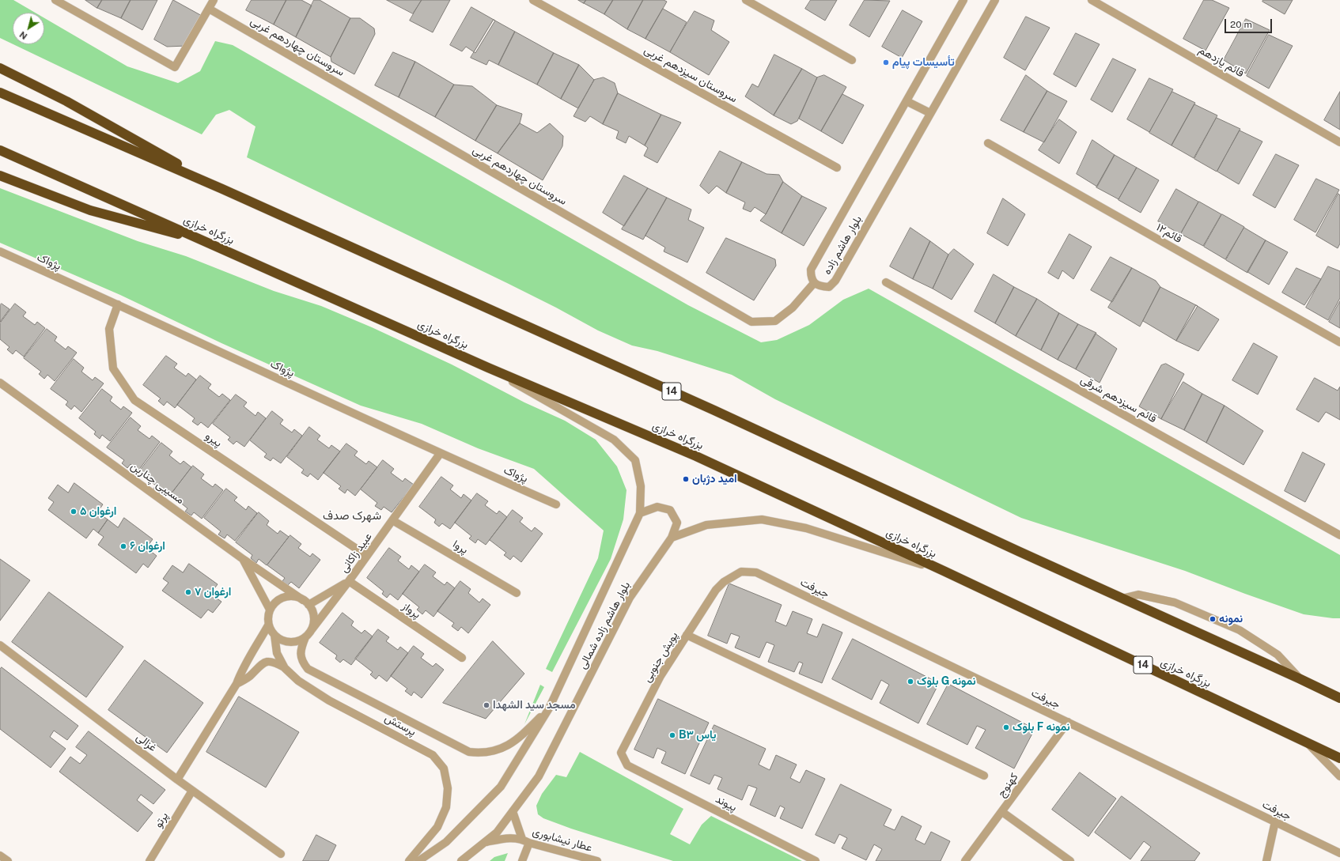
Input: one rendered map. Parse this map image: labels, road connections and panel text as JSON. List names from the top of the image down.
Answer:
{
  "streets": {
    "highway": ["بزرگراه خرازی", "14"],
    "street": [
      "سروستان چهاردهم غربی",
      "قائم یازدهم",
      "سروستان سیزدهم غربی",
      "قائم۱۲",
      "بلوار هاشم زاده",
      "پژواک",
      "قائم سیزدهم شرقی",
      "پیرو",
      "مسیبی چناربن",
      "پروا",
      "عبید زاکانی",
      "جيرفت",
      "پرواز",
      "بلوار هاشم زاده شمالی",
      "پویش جنوبی",
      "پرستش",
      "غزالی",
      "كهنوج",
      "پیوند",
      "پرتو",
      "عطار نیشابوری"
    ]
  },
  "crossings": [
    ["سروستان چهاردهم غربی", "بلوار هاشم زاده"],
    ["بزرگراه خرازی", "بلوار هاشم زاده شمالی"],
    ["پژواک", "پیرو"],
    ["پژواک", "عبید زاکانی"],
    ["پیرو", "عبید زاکانی"],
    ["مسیبی چناربن", "عبید زاکانی"],
    ["مسیبی چناربن", "پرستش"],
    ["پروا", "عبید زاکانی"],
    ["عبید زاکانی", "پرواز"],
    ["عبید زاکانی", "پرستش"],
    ["جيرفت", "پویش جنوبی"],
    ["جيرفت", "كهنوج"],
    ["بلوار هاشم زاده شمالی", "پرستش"],
    ["بلوار هاشم زاده شمالی", "عطار نیشابوری"],
    ["پویش جنوبی", "پیوند"],
    ["غزالی", "پرتو"]
  ],
  "districts": ["شهرک صدف"],
  "places": [
    "تأسیسات پیام",
    "امید دژبان",
    "ارغوان ۵",
    "ارغوان ۶",
    "ارغوان ۷",
    "نمونه",
    "بلوک G نمونه",
    "مسجد سید الشهدا",
    "بلوک F نمونه",
    "B۳ یاس"
  ],
  "scale_bar": "20 m",
  "north": "bottom left"
}
